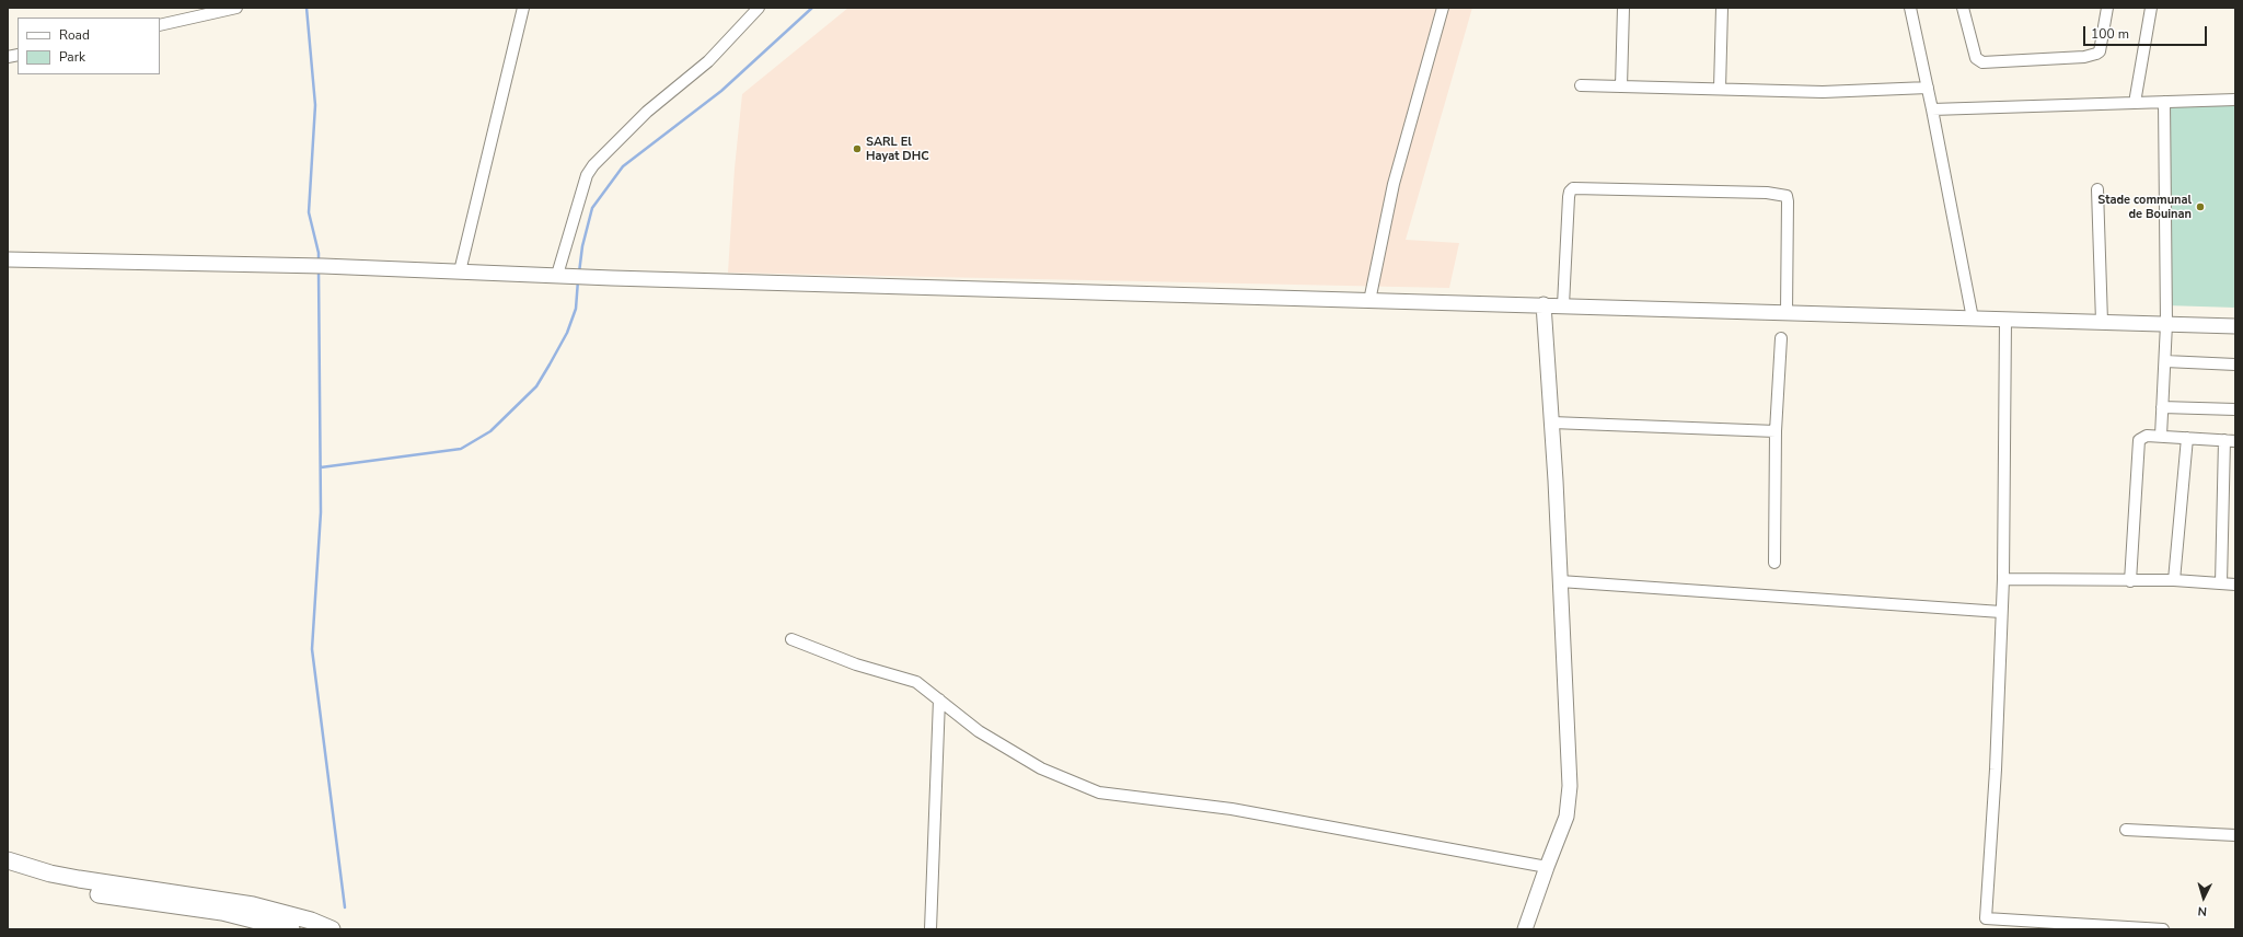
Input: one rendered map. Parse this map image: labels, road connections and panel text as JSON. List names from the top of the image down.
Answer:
{
  "places": ["SARL El Hayat DHC", "Stade communal de Bouinan"],
  "legend": ["Road", "Park"],
  "scale_bar": "100 m",
  "north": "bottom"
}
